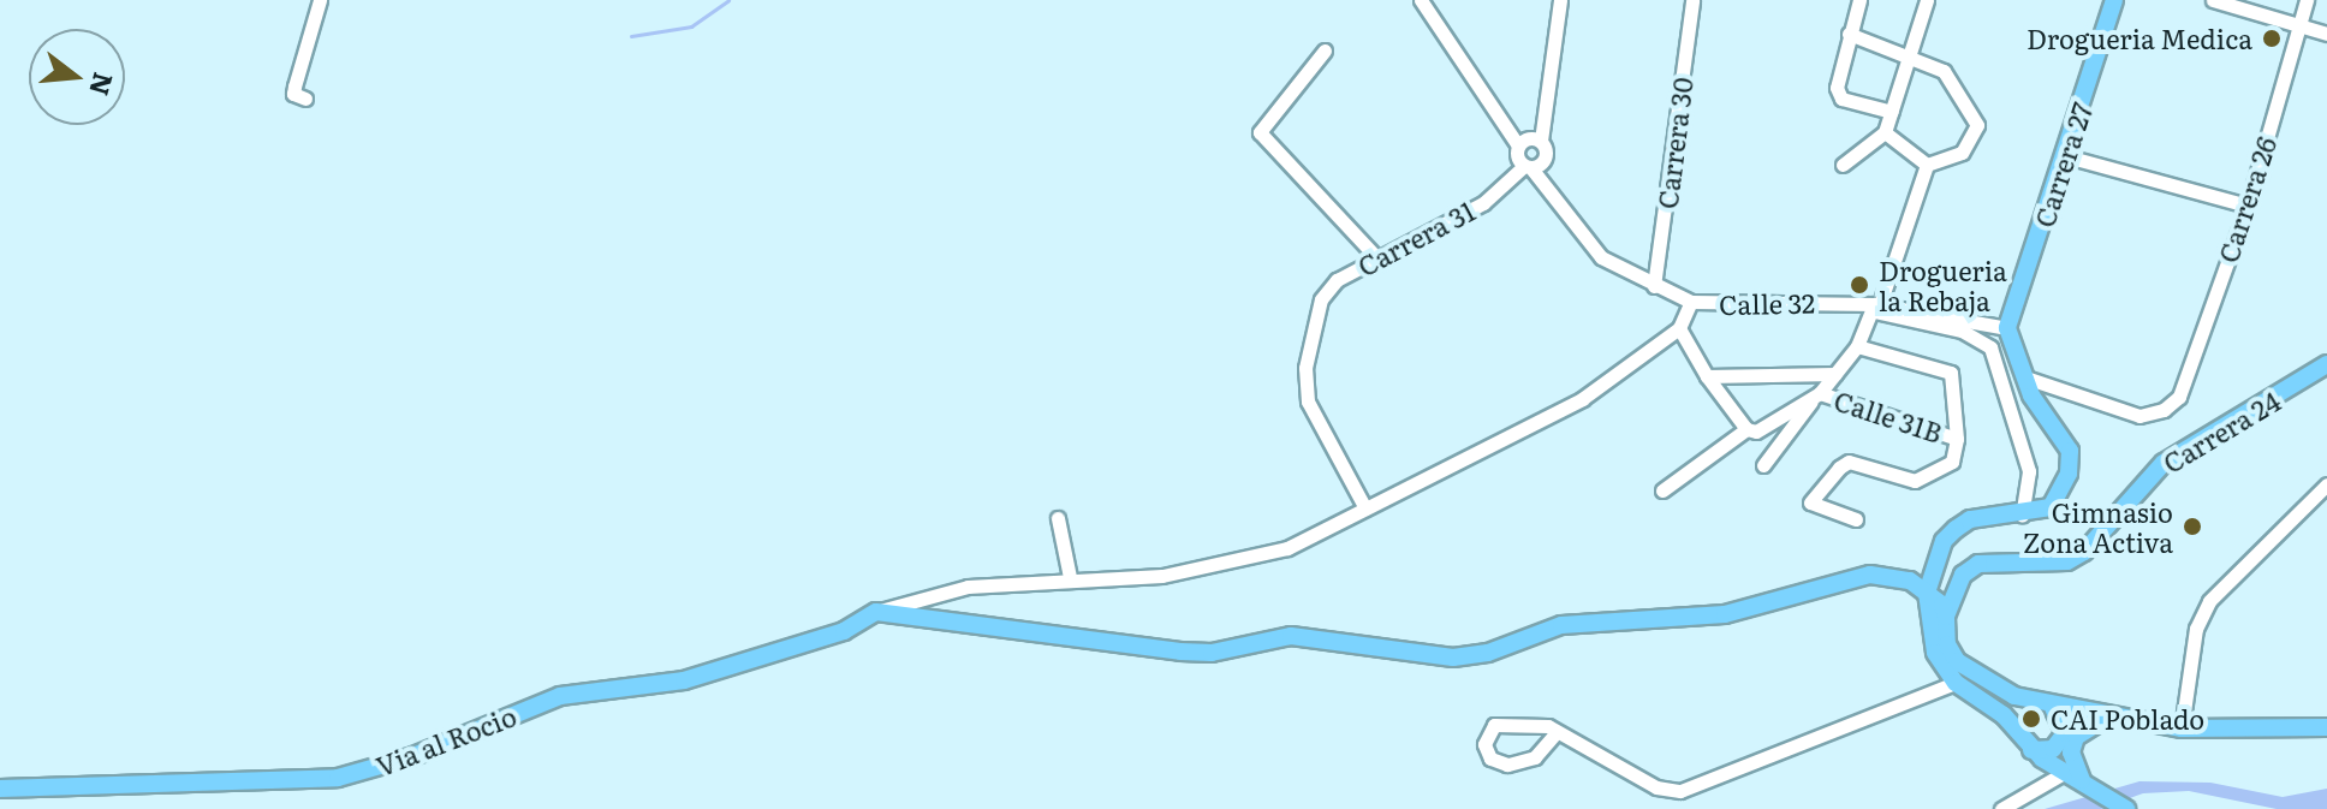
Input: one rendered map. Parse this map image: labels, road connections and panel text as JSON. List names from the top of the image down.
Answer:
{
  "streets": {
    "main road": ["Carrera 27", "Carrera 24", "Via al Rocio"],
    "street": [
      "Carrera 30",
      "Carrera 26",
      "Carrera 31",
      "Calle 32",
      "Calle 31B"
    ]
  },
  "crossings": [
    ["Carrera 30", "Calle 32"],
    ["Carrera 27", "Calle 32"],
    ["Carrera 31", "Calle 32"]
  ],
  "places": [
    "Drogueria Medica",
    "Drogueria la Rebaja",
    "Gimnasio Zona Activa",
    "CAI Poblado"
  ],
  "north": "right"
}
